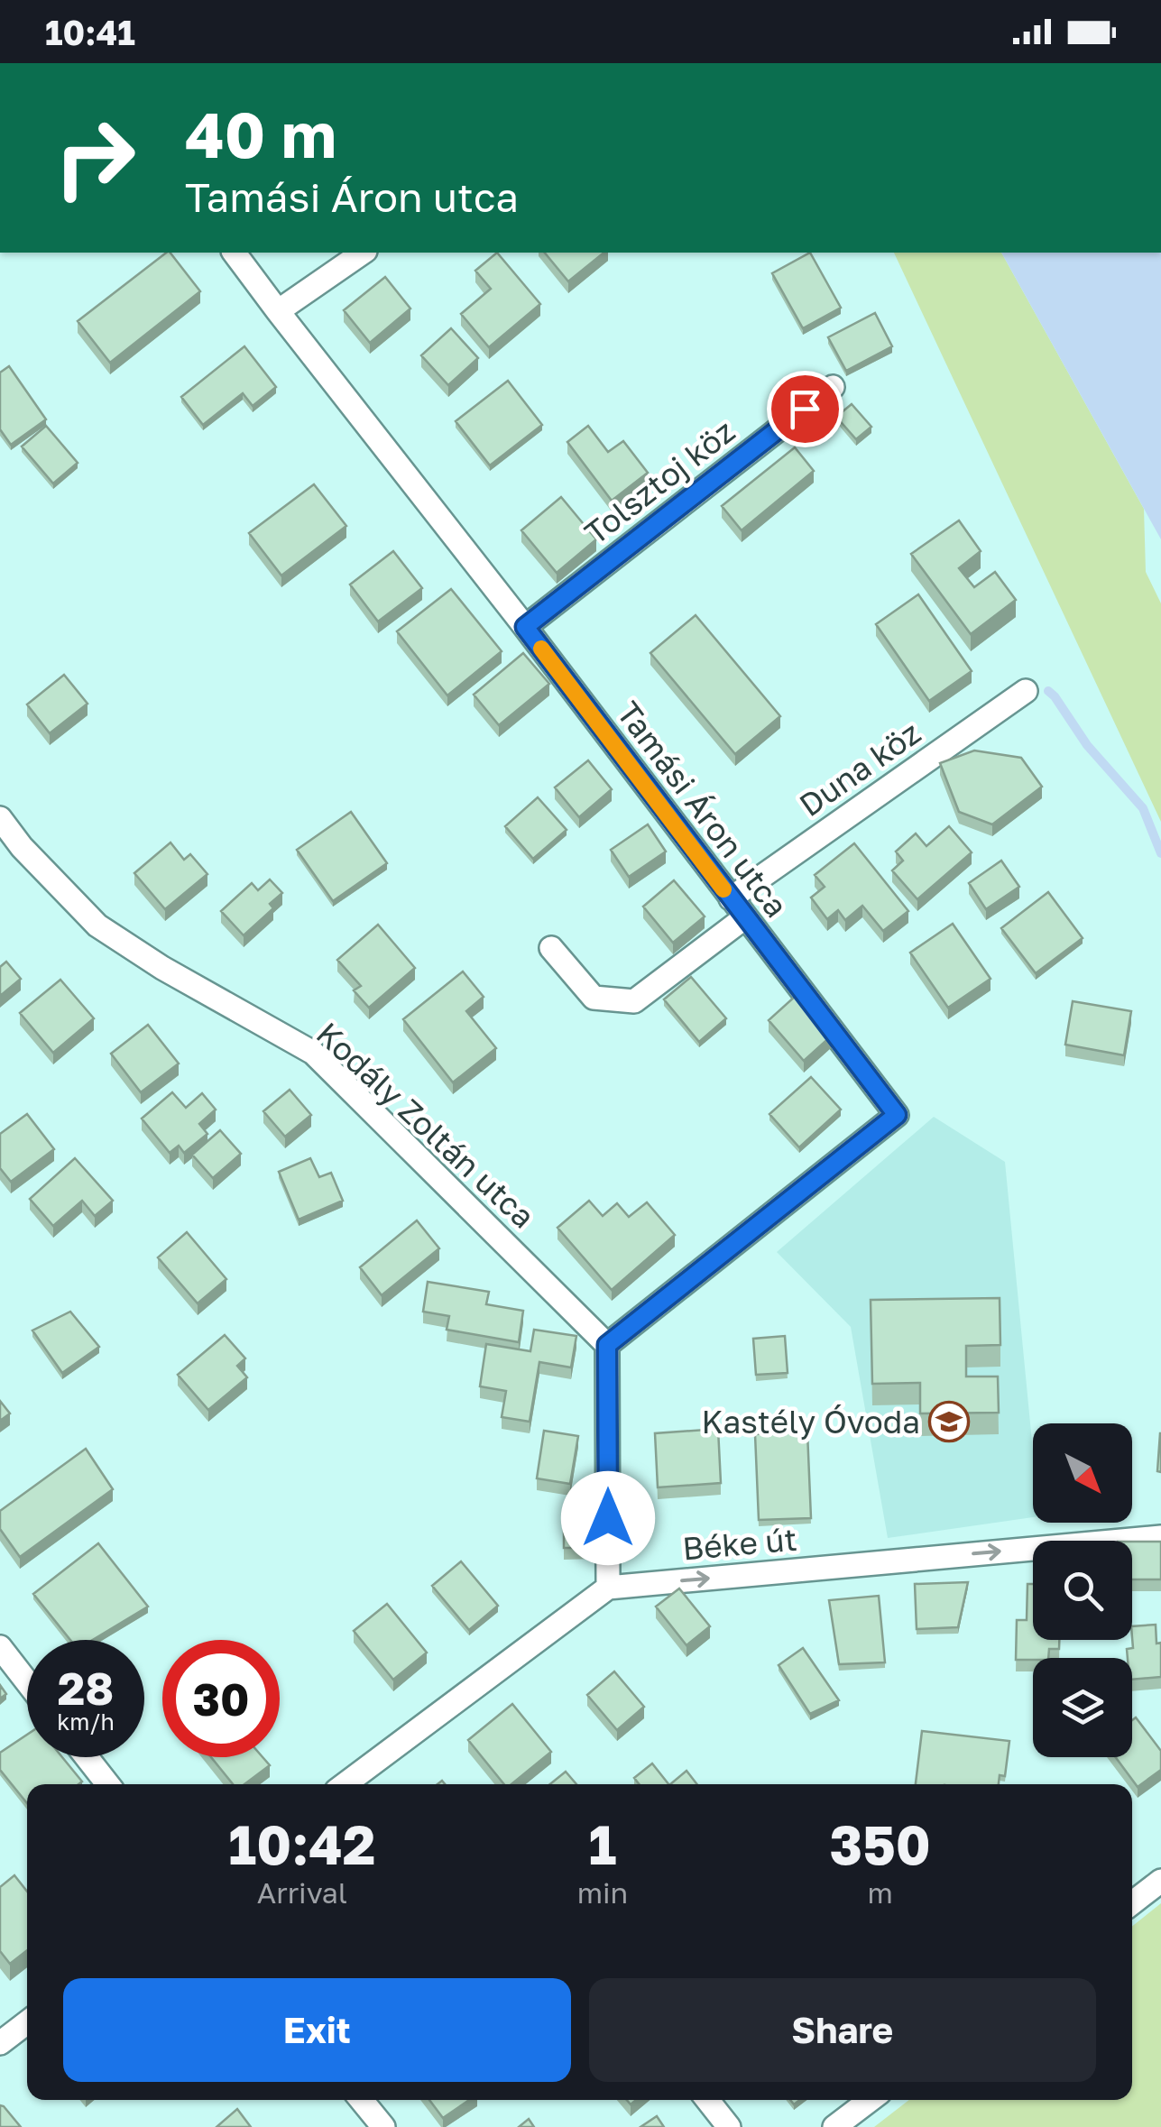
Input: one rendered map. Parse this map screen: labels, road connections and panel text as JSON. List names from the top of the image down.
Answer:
{
  "streets": {
    "street": [
      "Tolsztoj köz",
      "Duna köz",
      "Tamási Áron utca",
      "Kodály Zoltán utca",
      "Béke út"
    ]
  },
  "crossings": [
    ["Tolsztoj köz", "Tamási Áron utca"],
    ["Duna köz", "Tamási Áron utca"],
    ["Tamási Áron utca", "Kodály Zoltán utca"]
  ],
  "one_way": ["Béke út"],
  "places": {
    "school or university": ["Kastély Óvoda"]
  },
  "north": "bottom right",
  "page": {
    "status": "10:41",
    "turn": ["40 m", "Tamási Áron utca"],
    "speed": "28 km/h",
    "limit": "30",
    "eta": [
      "10:42",
      "Arrival",
      "1",
      "min",
      "350",
      "m"
    ],
    "buttons": ["Exit", "Share"]
  }
}
